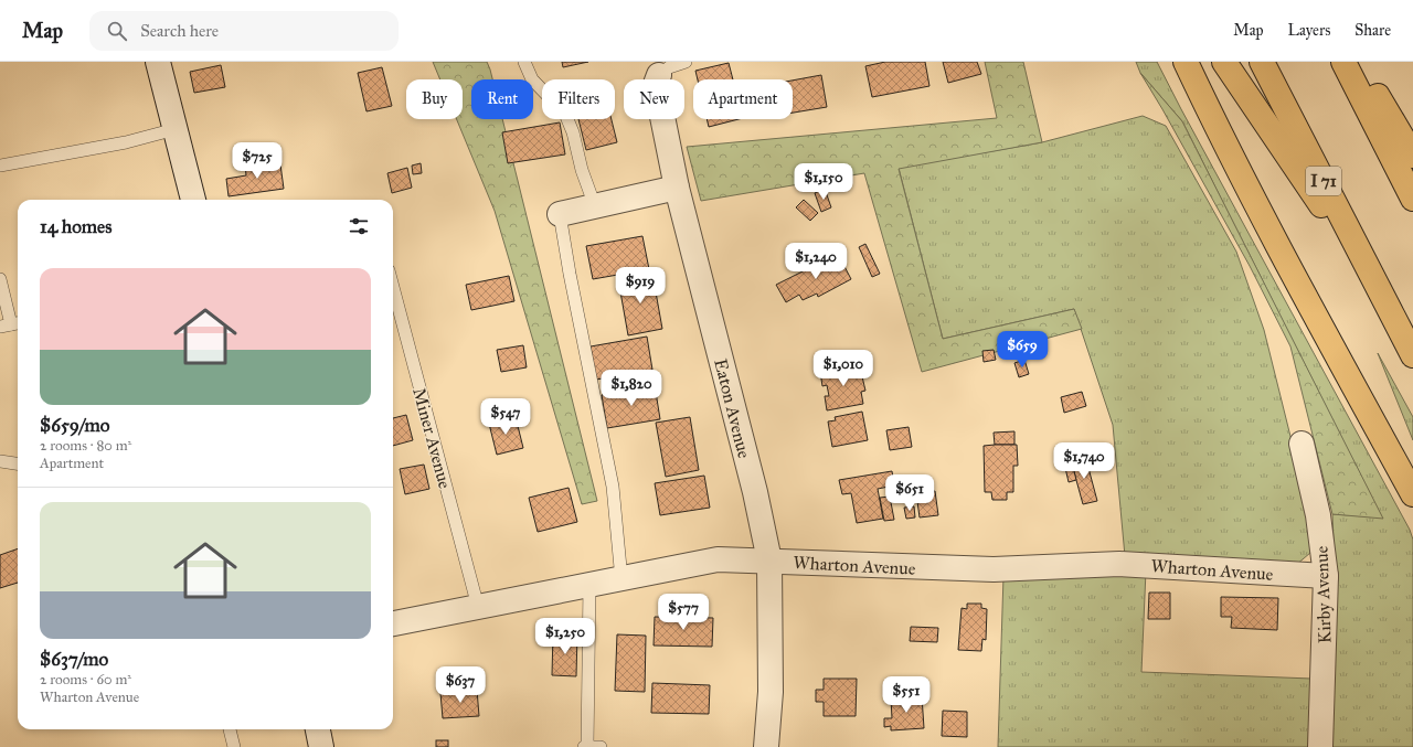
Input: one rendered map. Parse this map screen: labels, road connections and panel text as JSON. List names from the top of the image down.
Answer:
{
  "streets": {
    "highway": ["I 71"],
    "street": ["Eaton Avenue", "Wharton Avenue", "Kirby Avenue"],
    "lane": ["Miner Avenue"]
  },
  "crossings": [
    ["Eaton Avenue", "Wharton Avenue"],
    ["Miner Avenue", "Wharton Avenue"],
    ["Wharton Avenue", "Kirby Avenue"]
  ],
  "page": {
    "header": "Map",
    "search": "Search here",
    "nav": ["Map", "Layers", "Share"],
    "chip": [
      "Buy",
      "Rent",
      "Filters",
      "New",
      "Apartment"
    ],
    "price": [
      "$725",
      "$1,150",
      "$1,240",
      "$919",
      "$659",
      "$1,010",
      "$1,820",
      "$547",
      "$1,740",
      "$651",
      "$577",
      "$1,250",
      "$637",
      "$551"
    ],
    "heading": "14 homes",
    "list": [
      {
        "name": "$659/mo",
        "note": "2 rooms · 80 m² · Apartment"
      },
      {
        "name": "$637/mo",
        "note": "2 rooms · 60 m² · Wharton Avenue"
      }
    ]
  }
}
